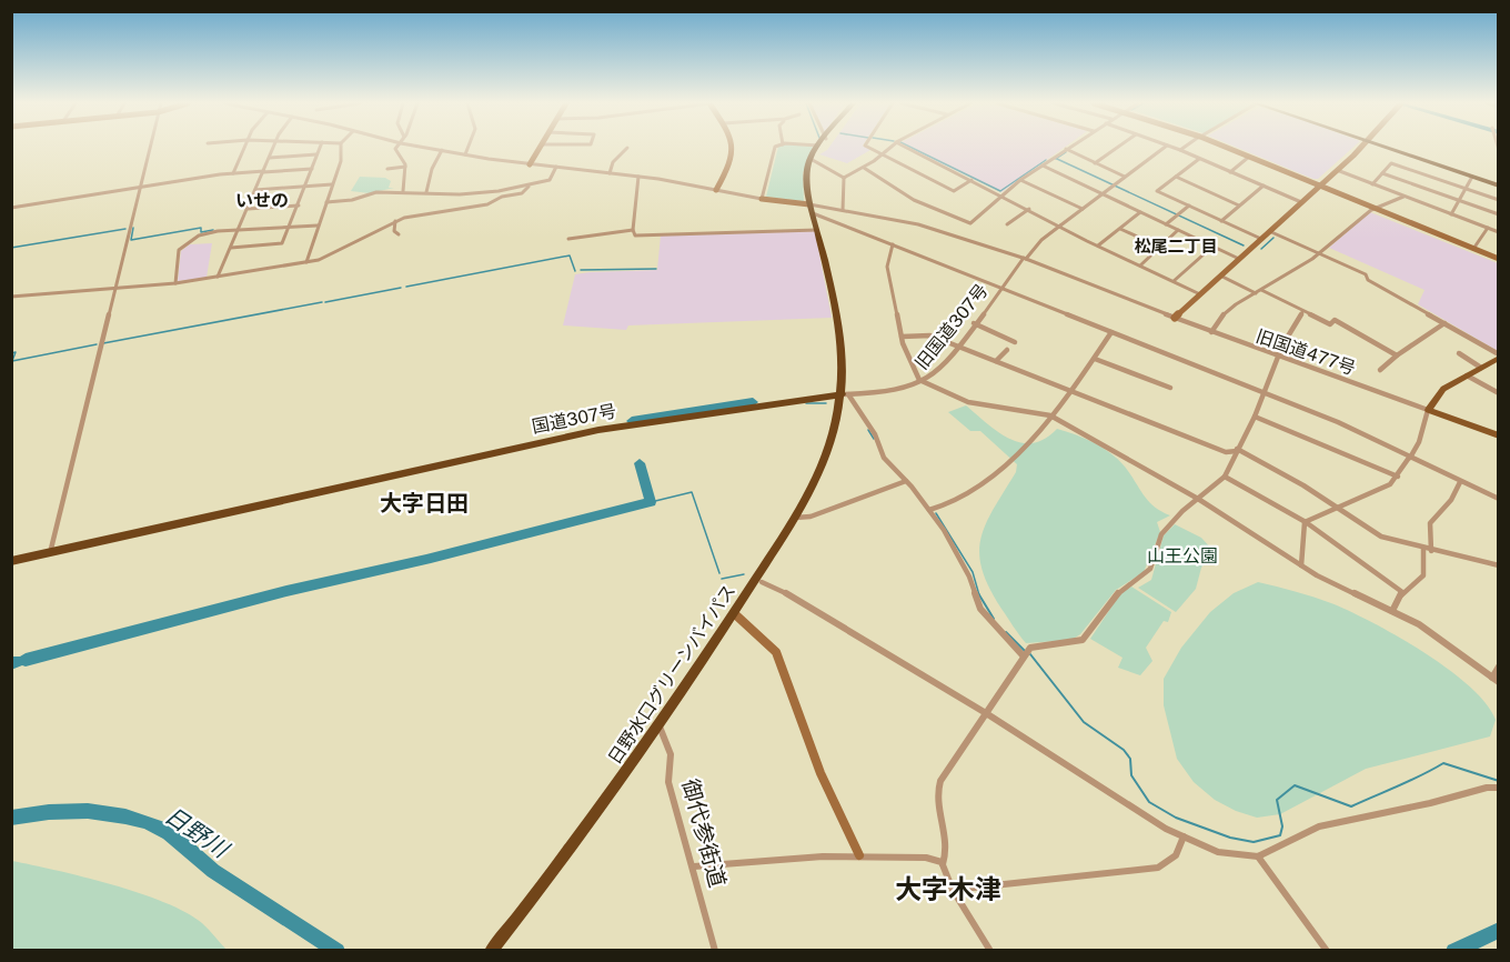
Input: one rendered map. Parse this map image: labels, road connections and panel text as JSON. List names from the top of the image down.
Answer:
{
  "streets": {
    "highway": ["国道307号", "日野水口グリーンバイパス"],
    "street": ["旧国道307号", "旧国道477号", "御代参街道"]
  },
  "crossings": [
    ["旧国道307号", "国道307号"],
    ["旧国道307号", "日野水口グリーンバイパス"],
    ["国道307号", "日野水口グリーンバイパス"],
    ["日野水口グリーンバイパス", "御代参街道"]
  ],
  "districts": [
    "いせの",
    "松尾二丁目",
    "大字日田",
    "大字木津"
  ],
  "water": ["日野川"],
  "parks": ["山王公園"]
}
